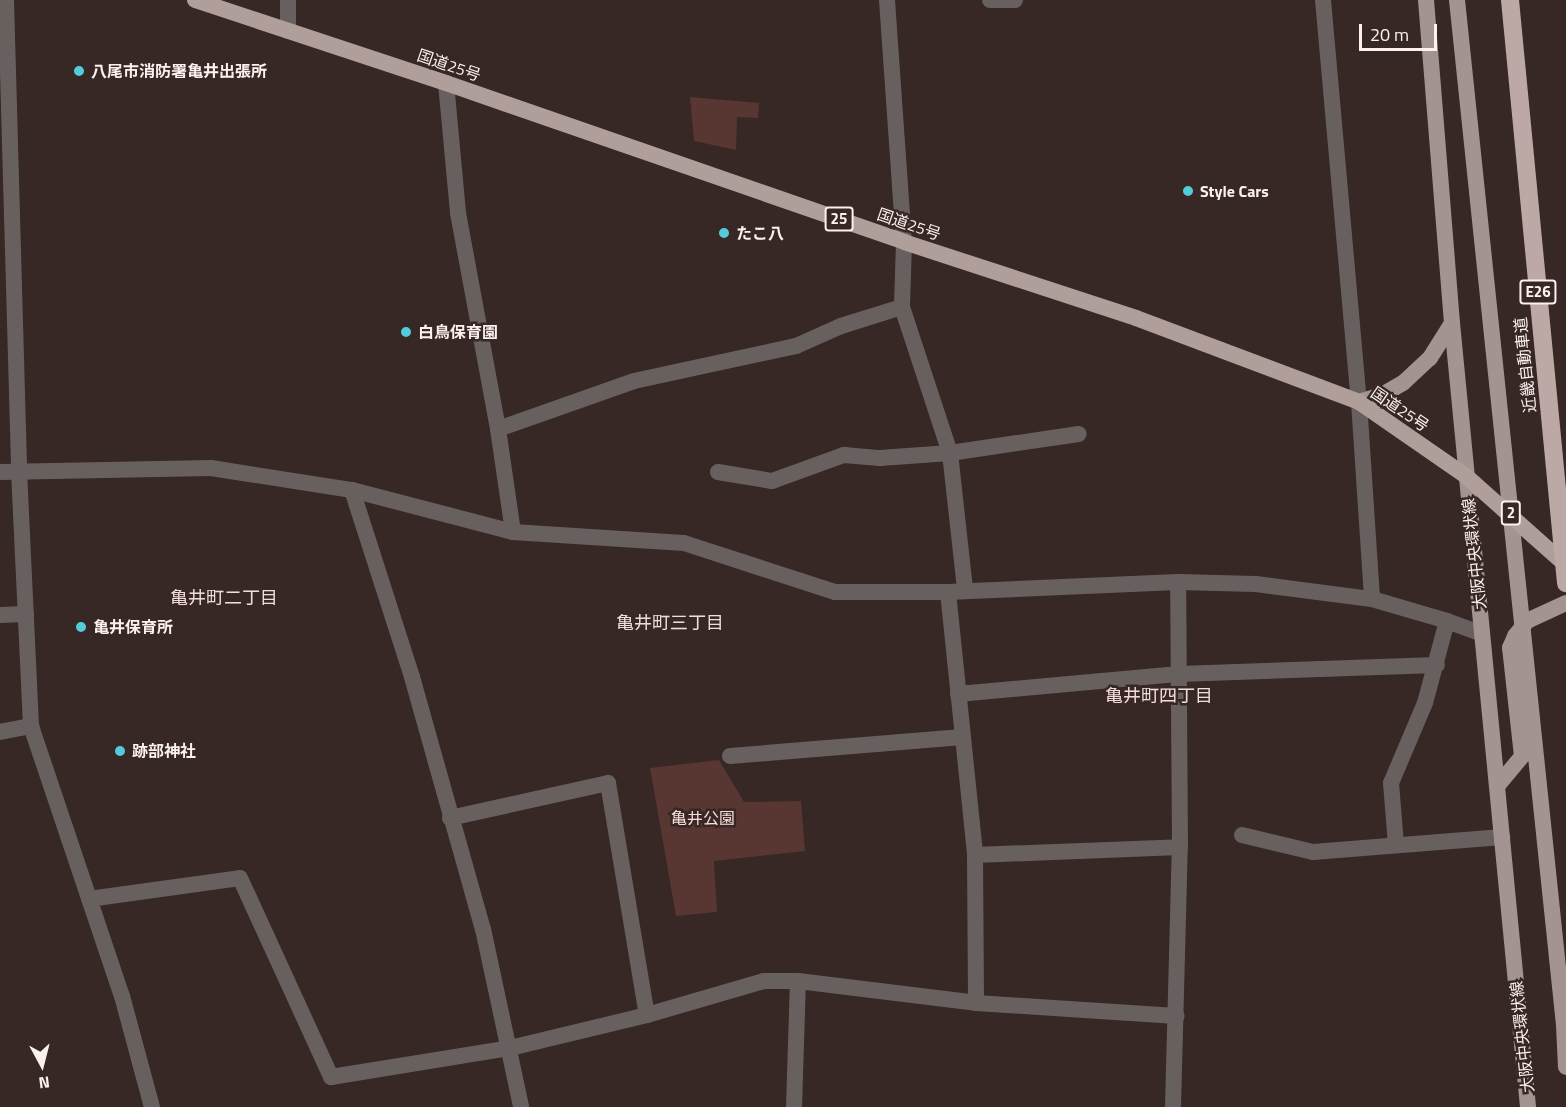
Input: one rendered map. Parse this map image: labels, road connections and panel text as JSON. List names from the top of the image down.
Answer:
{
  "streets": {
    "highway": [
      "国道25号",
      "25",
      "E26",
      "近畿自動車道"
    ],
    "main road": ["2", "大阪中央環状線"]
  },
  "crossings": [
    ["国道25号", "大阪中央環状線"]
  ],
  "districts": ["亀井町二丁目", "亀井町三丁目", "亀井町四丁目"],
  "parks": ["亀井公園"],
  "places": [
    "八尾市消防署亀井出張所",
    "Style Cars",
    "たこ八",
    "白鳥保育園",
    "亀井保育所",
    "跡部神社"
  ],
  "scale_bar": "20 m",
  "north": "bottom"
}
